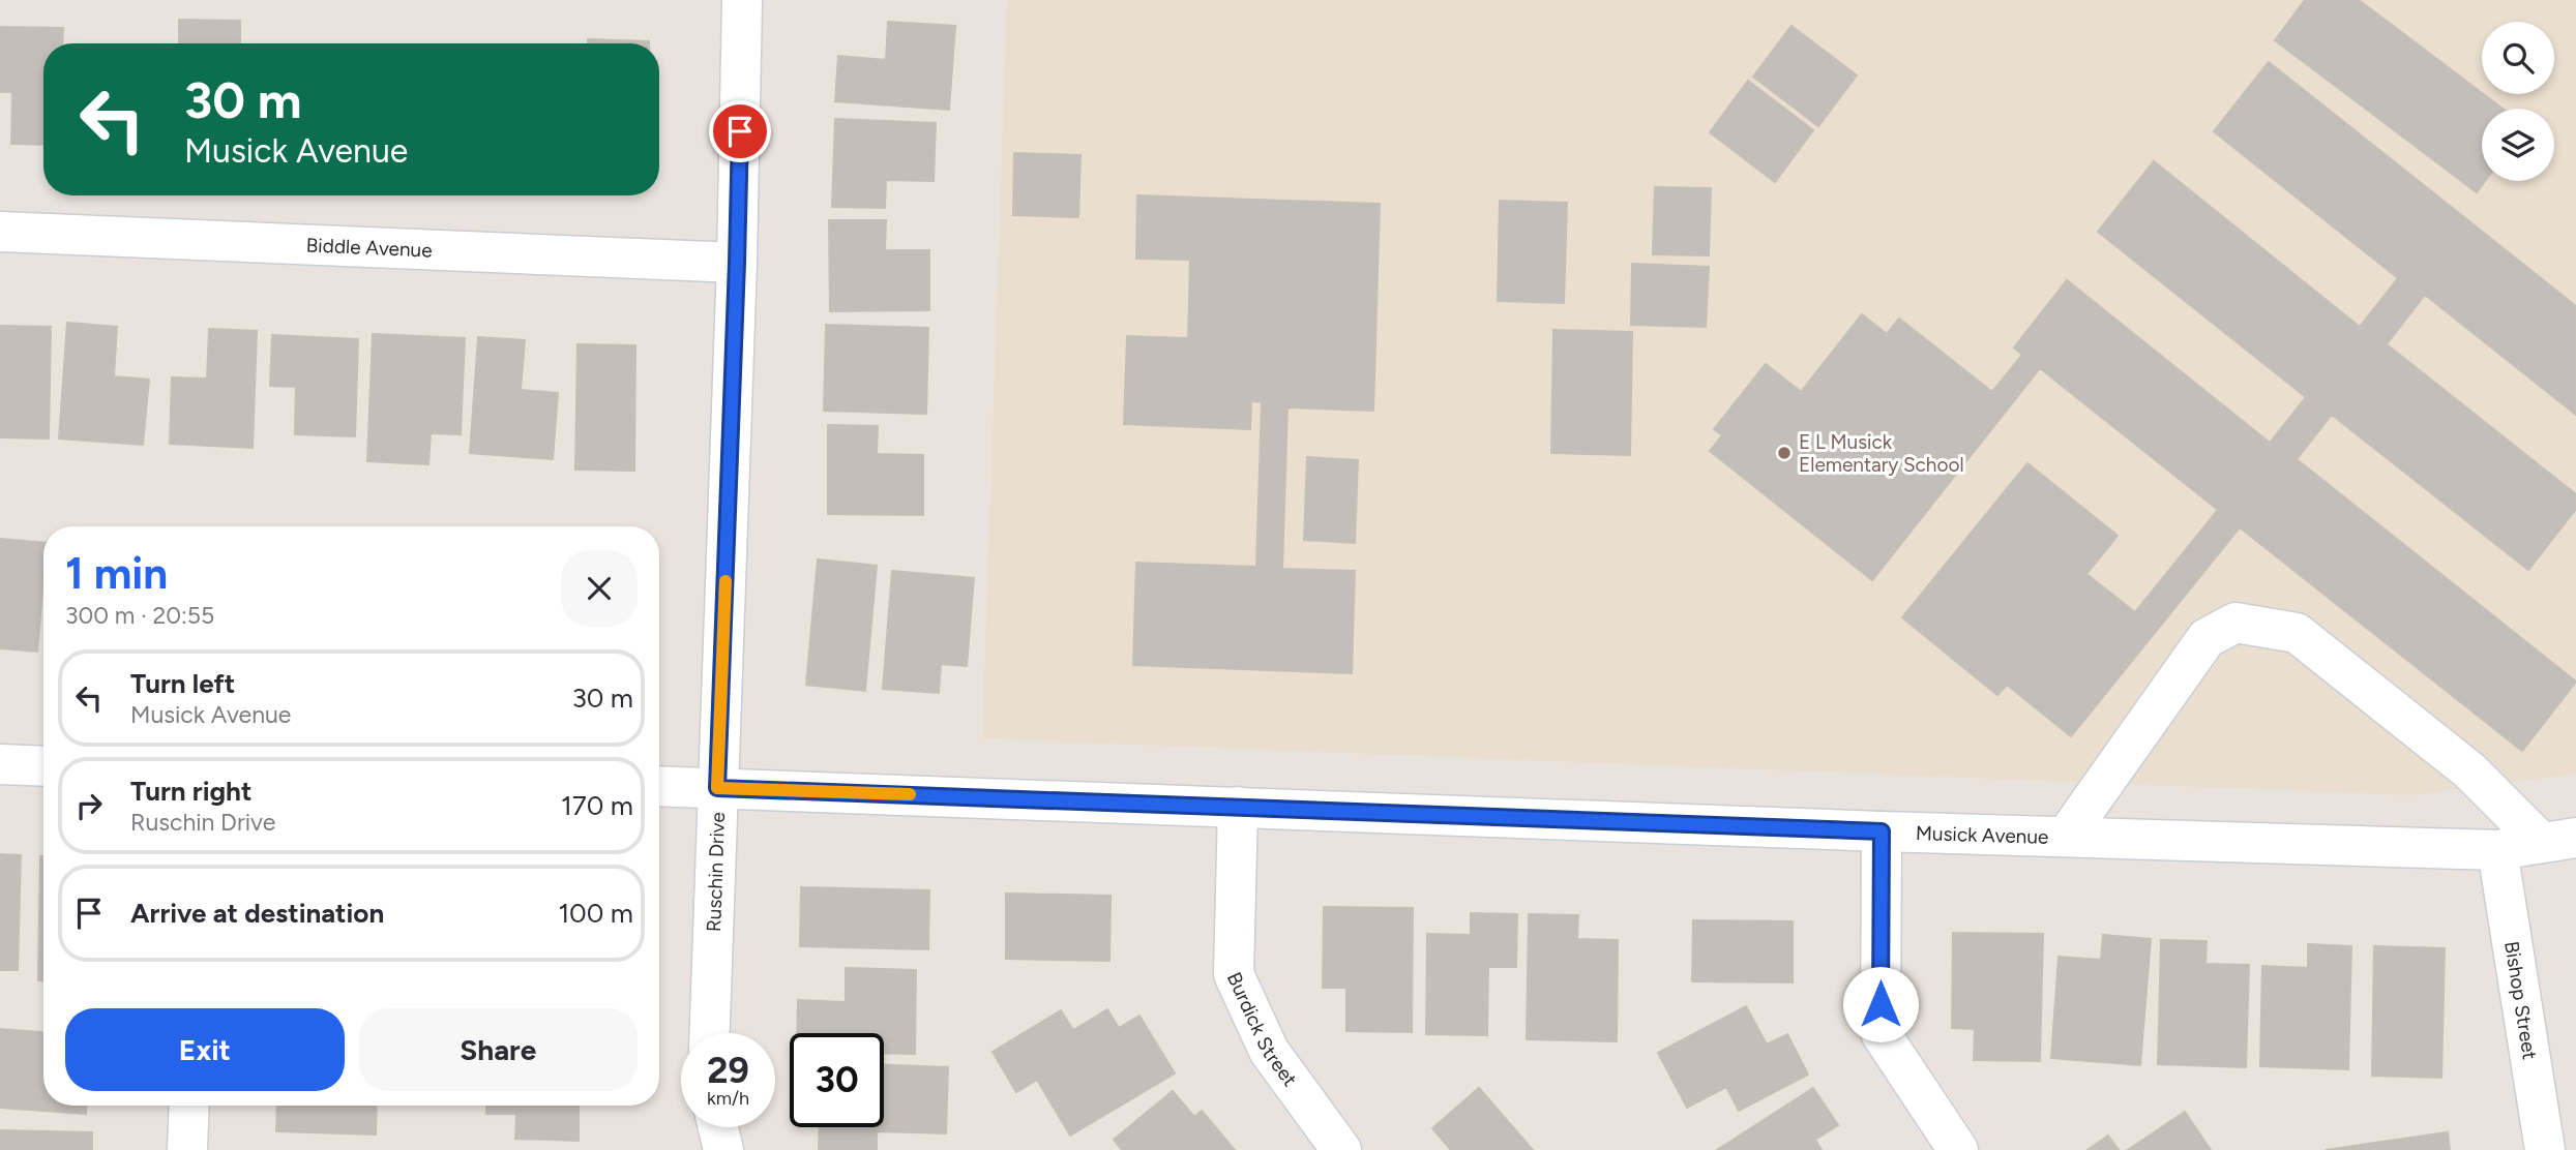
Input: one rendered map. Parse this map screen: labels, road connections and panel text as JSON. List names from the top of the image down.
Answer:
{
  "streets": {
    "street": [
      "Biddle Avenue",
      "Musick Avenue",
      "Ruschin Drive",
      "Bishop Street",
      "Burdick Street"
    ]
  },
  "crossings": [
    ["Biddle Avenue", "Ruschin Drive"],
    ["Musick Avenue", "Ruschin Drive"],
    ["Musick Avenue", "Bishop Street"],
    ["Musick Avenue", "Burdick Street"]
  ],
  "places": ["E L Musick Elementary School"],
  "page": {
    "turn": ["30 m", "Musick Avenue"],
    "heading": ["1 min", "300 m · 20:55"],
    "list": [
      {
        "name": "Turn left",
        "note": "Musick Avenue",
        "value": "30 m"
      },
      {
        "name": "Turn right",
        "note": "Ruschin Drive",
        "value": "170 m"
      },
      {
        "name": "Arrive at destination",
        "value": "100 m"
      }
    ],
    "buttons": ["Exit", "Share"],
    "speed": "29 km/h",
    "limit": "30"
  }
}
